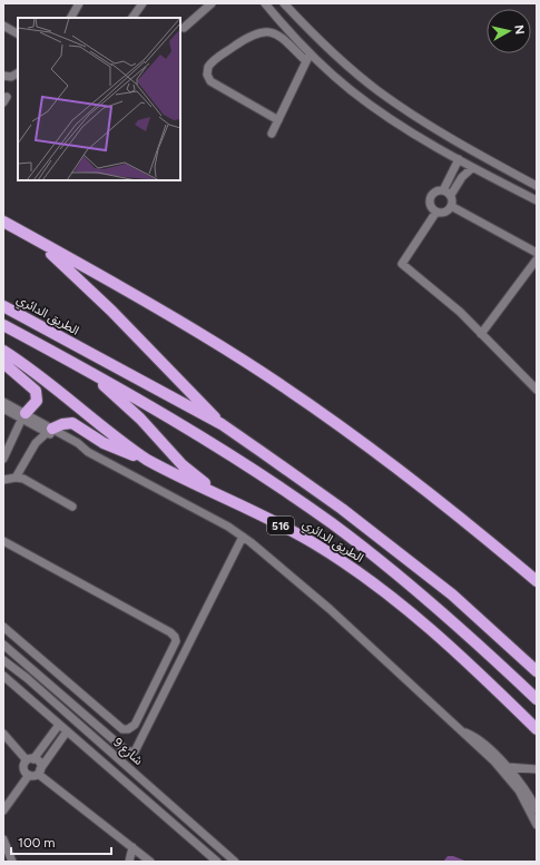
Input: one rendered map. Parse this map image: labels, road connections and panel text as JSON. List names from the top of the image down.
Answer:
{
  "streets": {
    "highway": ["الطريق الدائري", "516"],
    "street": ["شارع 9"]
  },
  "crossings": [
    ["الطريق الدائري", "516"]
  ],
  "scale_bar": "100 m",
  "north": "right"
}
